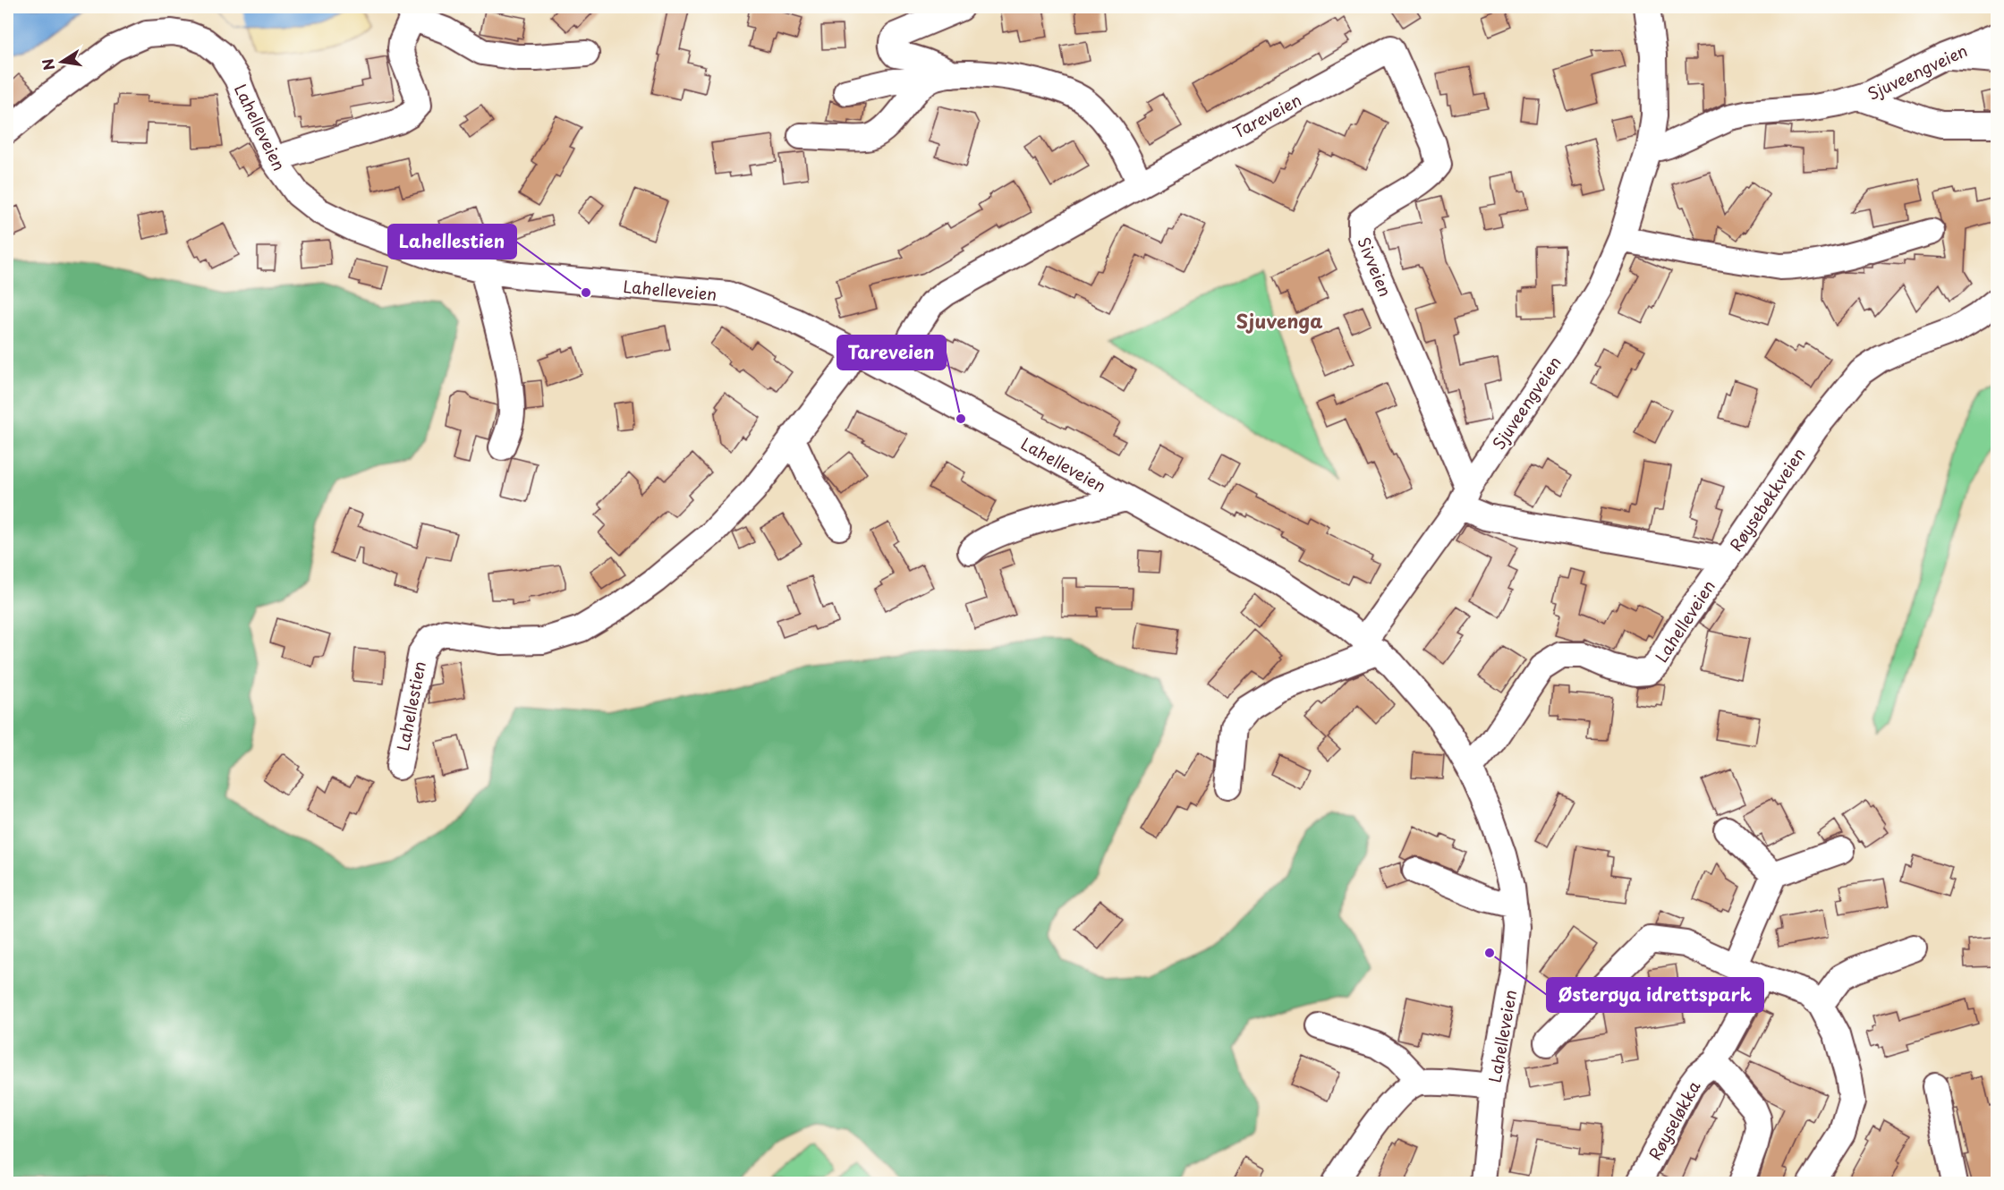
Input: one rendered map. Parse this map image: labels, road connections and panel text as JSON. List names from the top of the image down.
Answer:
{
  "streets": {
    "street": [
      "Sjuveengveien",
      "Tareveien",
      "Lahelleveien",
      "Sivveien",
      "Røysebekkveien",
      "Lahellestien",
      "Røyseløkka"
    ]
  },
  "crossings": [
    ["Sjuveengveien", "Lahelleveien"],
    ["Sjuveengveien", "Sivveien"],
    ["Sjuveengveien", "Røysebekkveien"],
    ["Tareveien", "Lahelleveien"],
    ["Tareveien", "Sivveien"],
    ["Lahelleveien", "Røysebekkveien"],
    ["Lahelleveien", "Lahellestien"],
    ["Sivveien", "Røysebekkveien"]
  ],
  "districts": ["Sjuvenga"],
  "places": ["Lahellestien", "Tareveien", "Østerøya idrettspark"],
  "north": "left"
}
